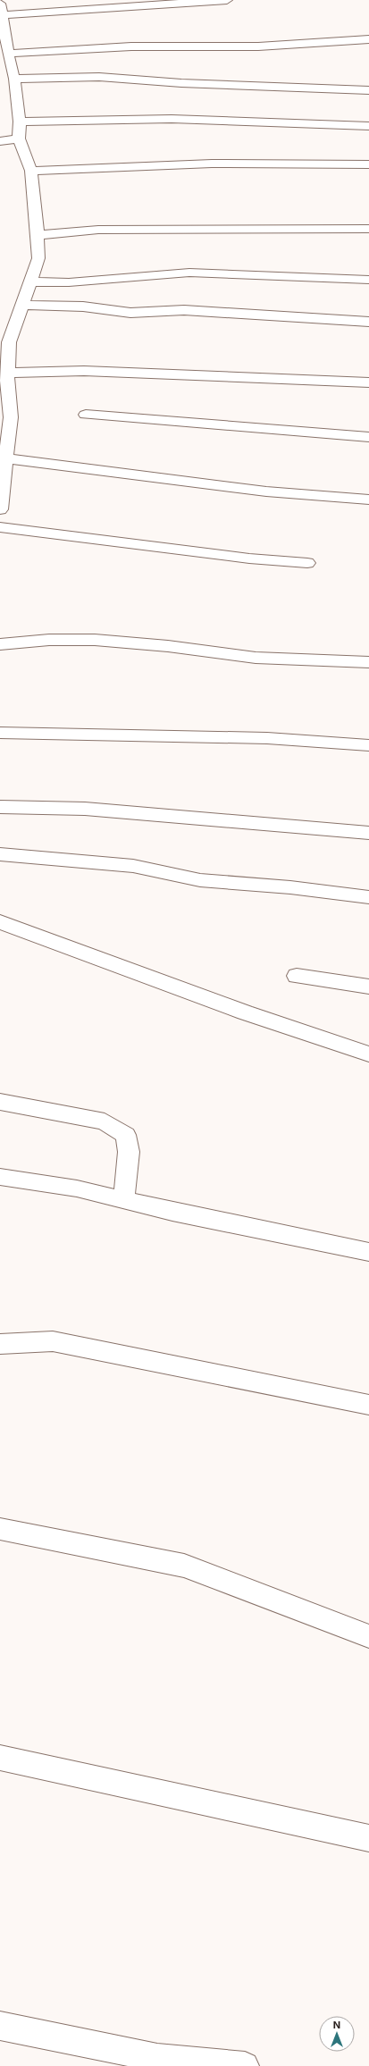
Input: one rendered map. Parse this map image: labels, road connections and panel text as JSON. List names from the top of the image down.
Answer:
{
  "north": "top"
}
